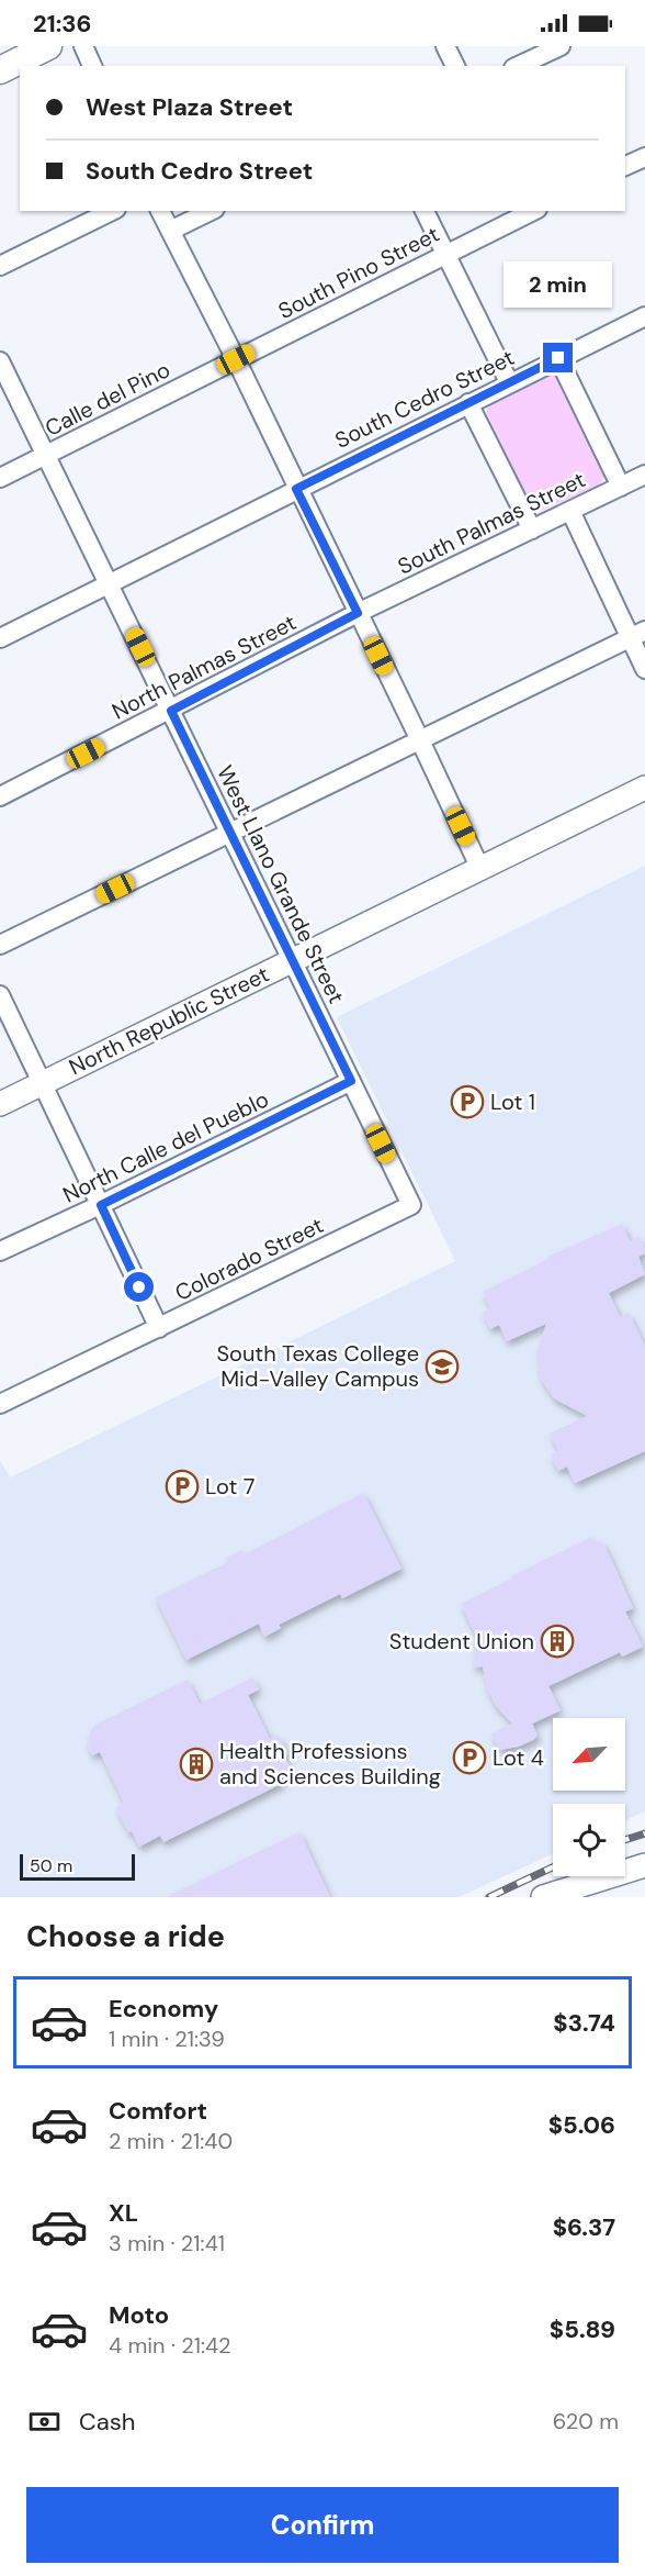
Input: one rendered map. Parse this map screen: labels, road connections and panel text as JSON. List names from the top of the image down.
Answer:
{
  "streets": {
    "street": [
      "South Pino Street",
      "Calle del Pino",
      "South Cedro Street",
      "South Palmas Street",
      "North Palmas Street",
      "West Llano Grande Street",
      "North Republic Street",
      "North Calle del Pueblo",
      "Colorado Street"
    ]
  },
  "crossings": [
    ["South Pino Street", "Calle del Pino"],
    ["Calle del Pino", "West Llano Grande Street"],
    ["South Cedro Street", "West Llano Grande Street"],
    ["South Palmas Street", "North Palmas Street"],
    ["North Palmas Street", "West Llano Grande Street"],
    ["West Llano Grande Street", "North Republic Street"],
    ["West Llano Grande Street", "North Calle del Pueblo"],
    ["West Llano Grande Street", "Colorado Street"]
  ],
  "places": {
    "parking": ["Lot 1", "Lot 7", "Lot 4"],
    "school or university": ["South Texas College Mid-Valley Campus"],
    "building": ["Student Union", "Health Professions and Sciences Building"]
  },
  "scale_bar": "50 m",
  "north": "bottom left",
  "page": {
    "status": "21:36",
    "banner": ["West Plaza Street", "South Cedro Street"],
    "bubble": "2 min",
    "scale": "50 m",
    "heading": "Choose a ride",
    "list": [
      {
        "name": "Economy",
        "note": "1 min · 21:39",
        "value": "$3.74"
      },
      {
        "name": "Comfort",
        "note": "2 min · 21:40",
        "value": "$5.06"
      },
      {
        "name": "XL",
        "note": "3 min · 21:41",
        "value": "$6.37"
      },
      {
        "name": "Moto",
        "note": "4 min · 21:42",
        "value": "$5.89"
      }
    ],
    "pay": ["Cash", "620 m"],
    "buttons": "Confirm"
  }
}
